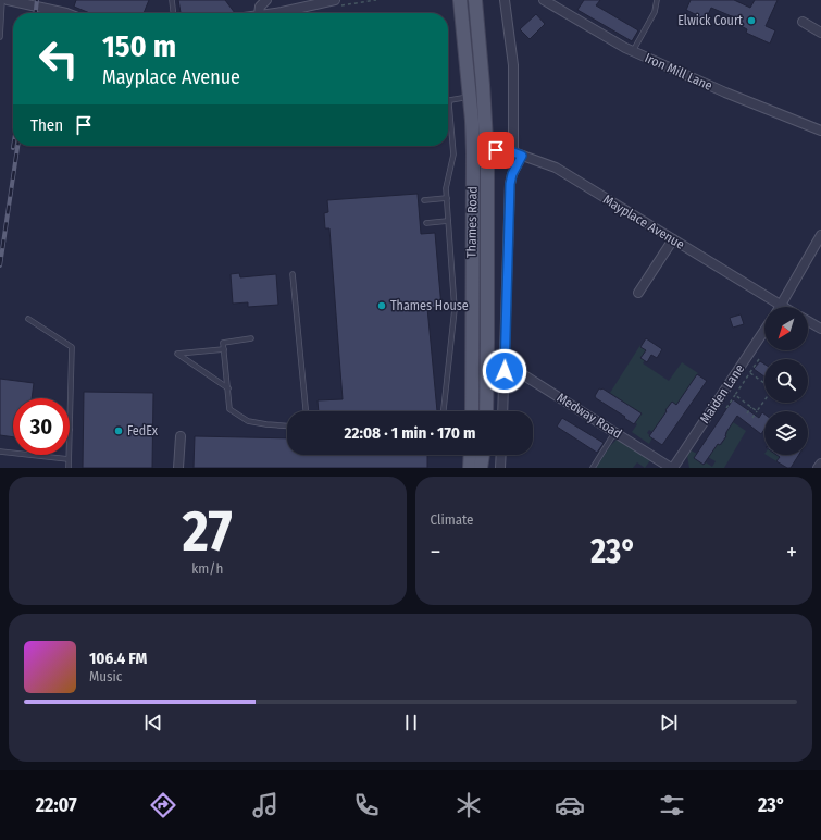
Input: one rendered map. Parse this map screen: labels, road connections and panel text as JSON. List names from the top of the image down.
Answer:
{
  "streets": {
    "main road": ["Thames Road"],
    "street": [
      "Iron Mill Lane",
      "Mayplace Avenue",
      "Maiden Lane",
      "Medway Road"
    ]
  },
  "crossings": [
    ["Thames Road", "Mayplace Avenue"],
    ["Maiden Lane", "Medway Road"]
  ],
  "places": ["Elwick Court", "Thames House", "FedEx"],
  "north": "bottom left",
  "page": {
    "turn": ["150 m", "Mayplace Avenue"],
    "then": "Then",
    "limit": "30",
    "trip": "22:08 · 1 min · 170 m",
    "tile": [
      ["27", "km/h"],
      "Climate"
    ],
    "heat": ["−", "23°", "+"],
    "song": ["106.4 FM", "Music"],
    "tabs": ["22:07", "23°"]
  }
}
